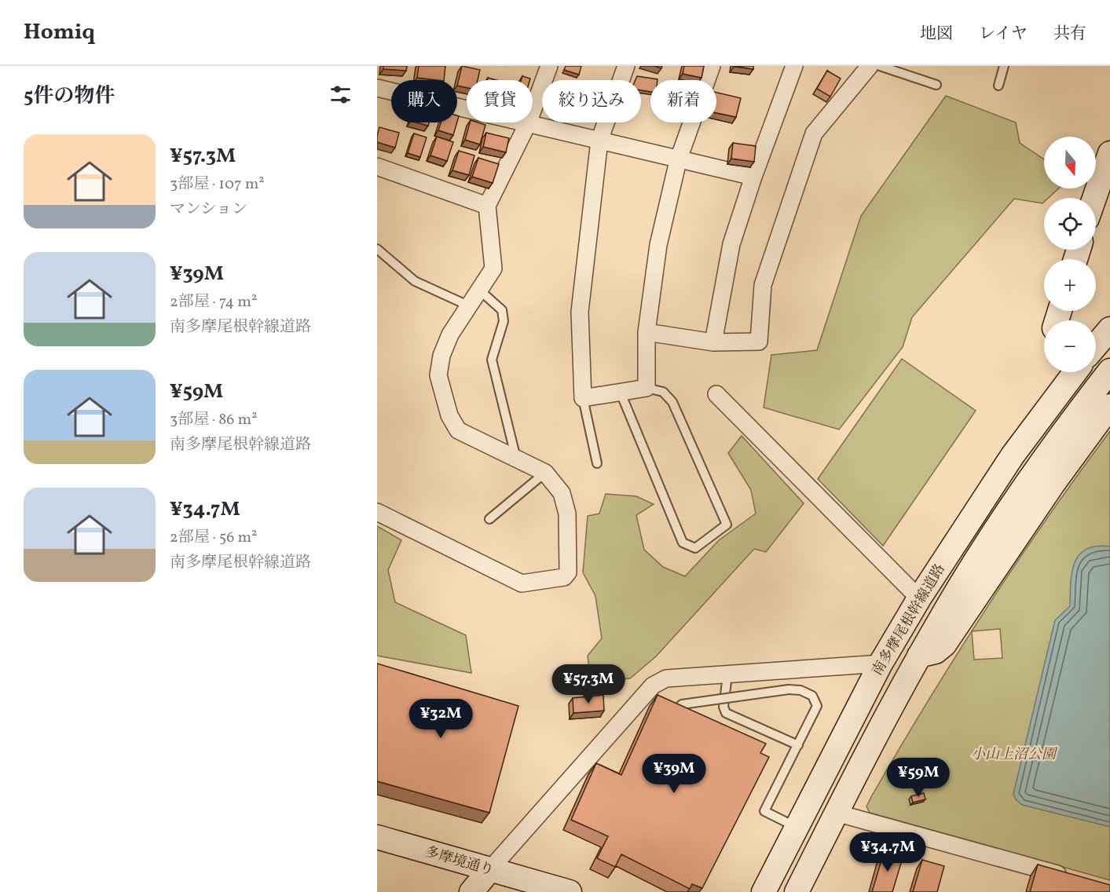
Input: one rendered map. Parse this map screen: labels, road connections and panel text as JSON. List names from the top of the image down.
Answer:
{
  "streets": {
    "main road": ["南多摩尾根幹線道路", "多摩境通り"]
  },
  "parks": ["小山上沼公園"],
  "north": "bottom",
  "page": {
    "header": "Homiq",
    "nav": ["地図", "レイヤ", "共有"],
    "heading": "5件の物件",
    "chip": [
      "購入",
      "賃貸",
      "絞り込み",
      "新着"
    ],
    "list": [
      {
        "name": "¥57.3M",
        "note": "3部屋 · 107 m² · マンション"
      },
      {
        "name": "¥39M",
        "note": "2部屋 · 74 m² · 南多摩尾根幹線道路"
      },
      {
        "name": "¥59M",
        "note": "3部屋 · 86 m² · 南多摩尾根幹線道路"
      },
      {
        "name": "¥34.7M",
        "note": "2部屋 · 56 m² · 南多摩尾根幹線道路"
      }
    ],
    "map_buttons": ["+", "−"],
    "price": [
      "¥57.3M",
      "¥32M",
      "¥39M",
      "¥59M",
      "¥34.7M"
    ]
  }
}
